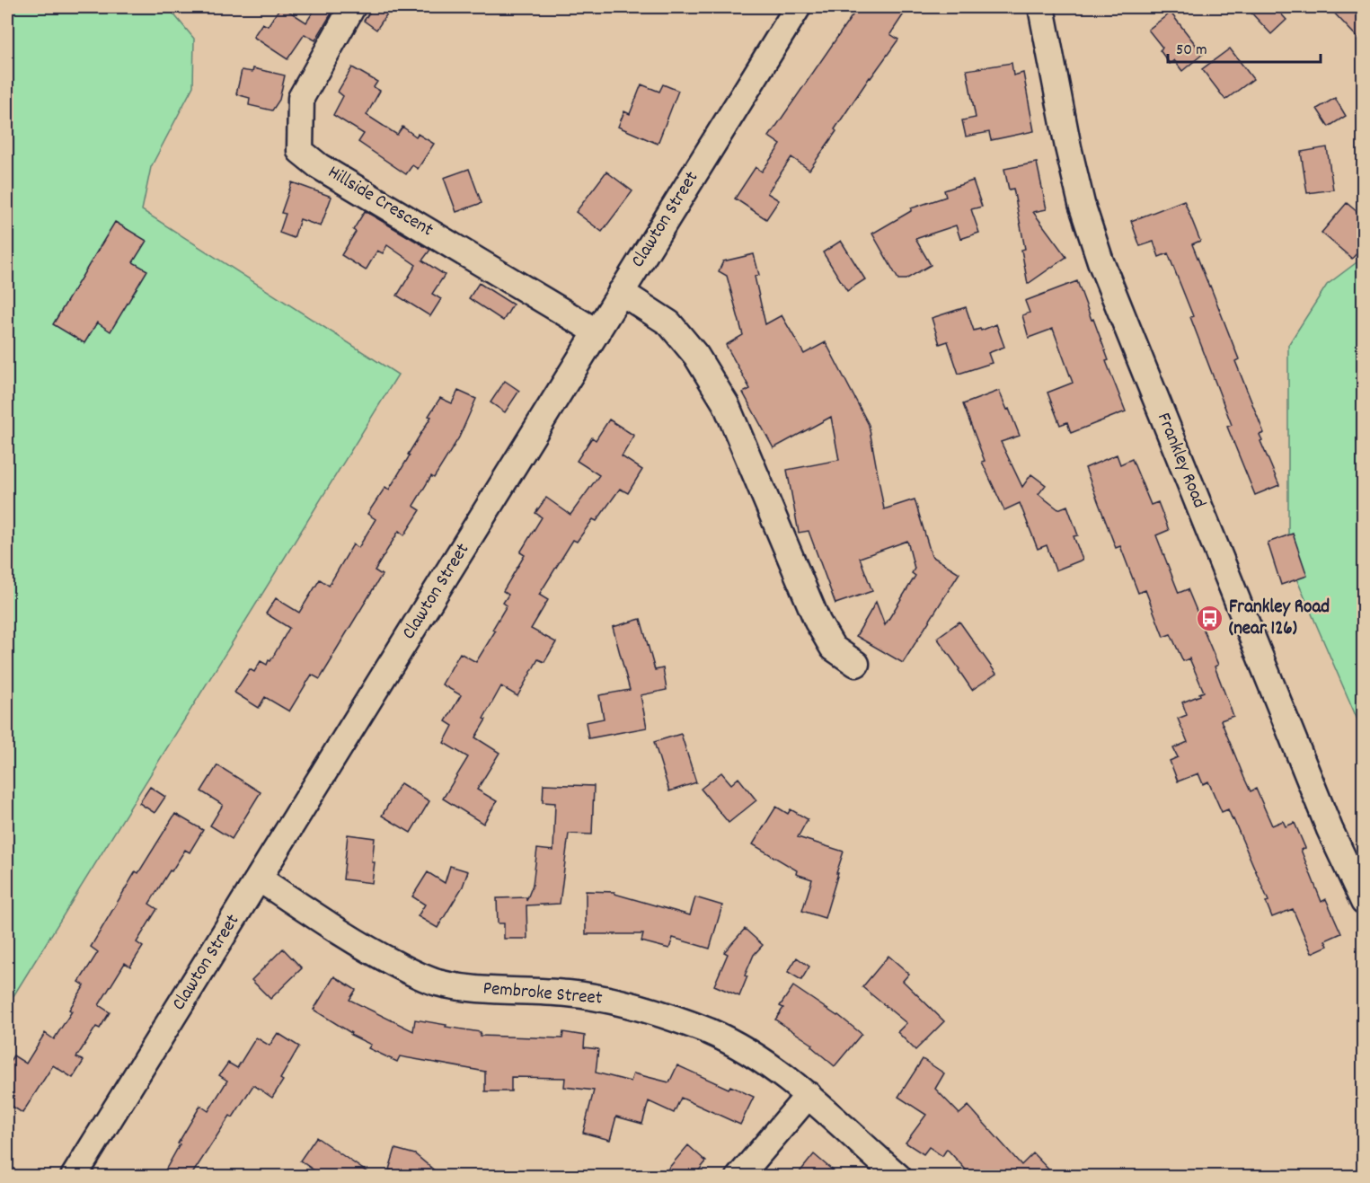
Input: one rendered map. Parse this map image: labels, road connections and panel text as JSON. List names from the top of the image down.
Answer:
{
  "streets": {
    "street": [
      "Hillside Crescent",
      "Clawton Street",
      "Frankley Road",
      "Pembroke Street"
    ]
  },
  "crossings": [
    ["Hillside Crescent", "Clawton Street"],
    ["Clawton Street", "Pembroke Street"]
  ],
  "places": {
    "bus stop": ["Frankley Road (near 126)"]
  },
  "scale_bar": "50 m"
}
